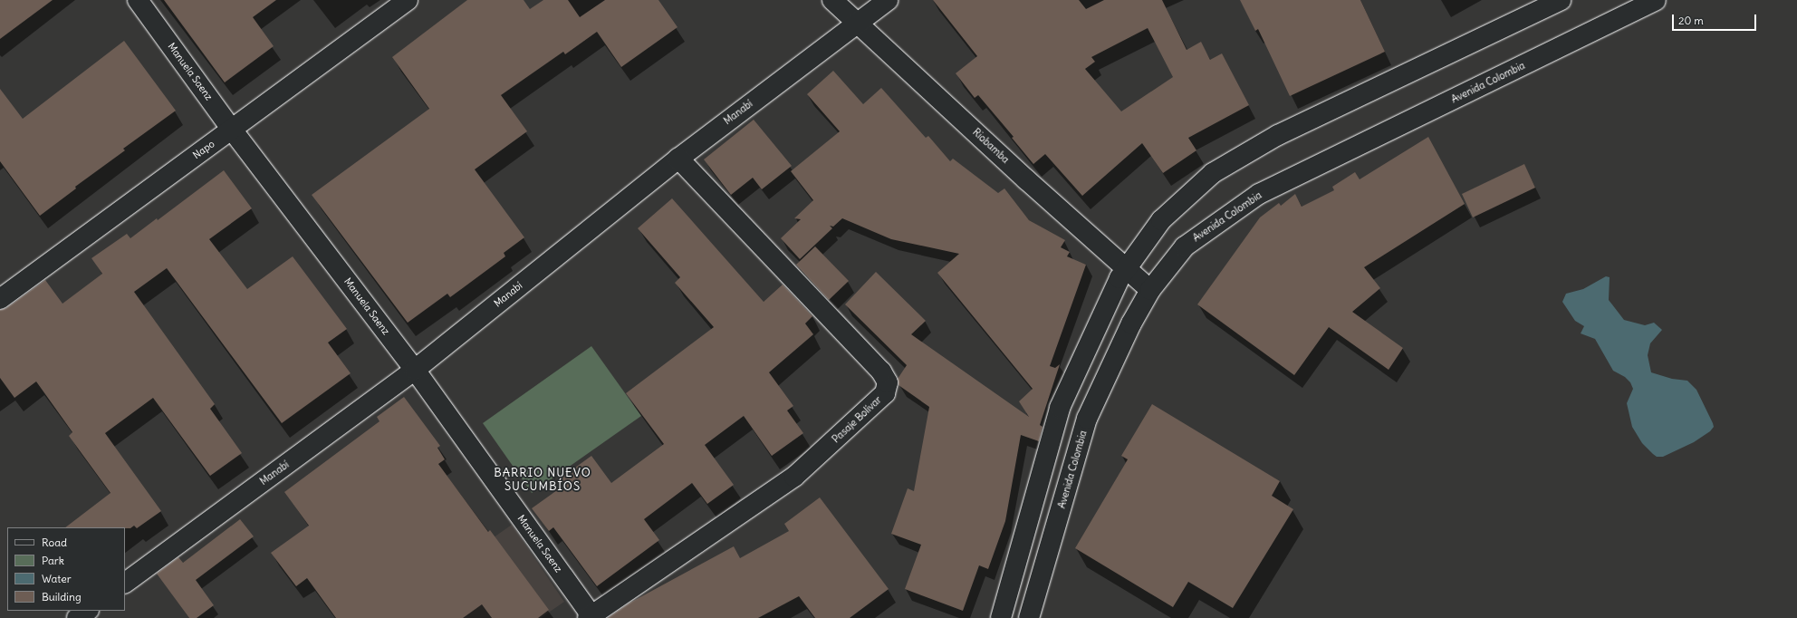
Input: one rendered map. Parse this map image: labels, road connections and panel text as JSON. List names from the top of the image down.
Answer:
{
  "streets": {
    "street": [
      "Manuela Saenz",
      "Avenida Colombia",
      "Manabí",
      "Riobamba",
      "Napo",
      "Pasaje Bolívar"
    ]
  },
  "crossings": [
    ["Manuela Saenz", "Manabí"],
    ["Manuela Saenz", "Napo"],
    ["Manuela Saenz", "Pasaje Bolívar"],
    ["Avenida Colombia", "Riobamba"],
    ["Manabí", "Riobamba"],
    ["Manabí", "Pasaje Bolívar"]
  ],
  "districts": ["BARRIO NUEVO SUCUMBÍOS"],
  "legend": [
    "Road",
    "Park",
    "Water",
    "Building"
  ],
  "scale_bar": "20 m"
}
